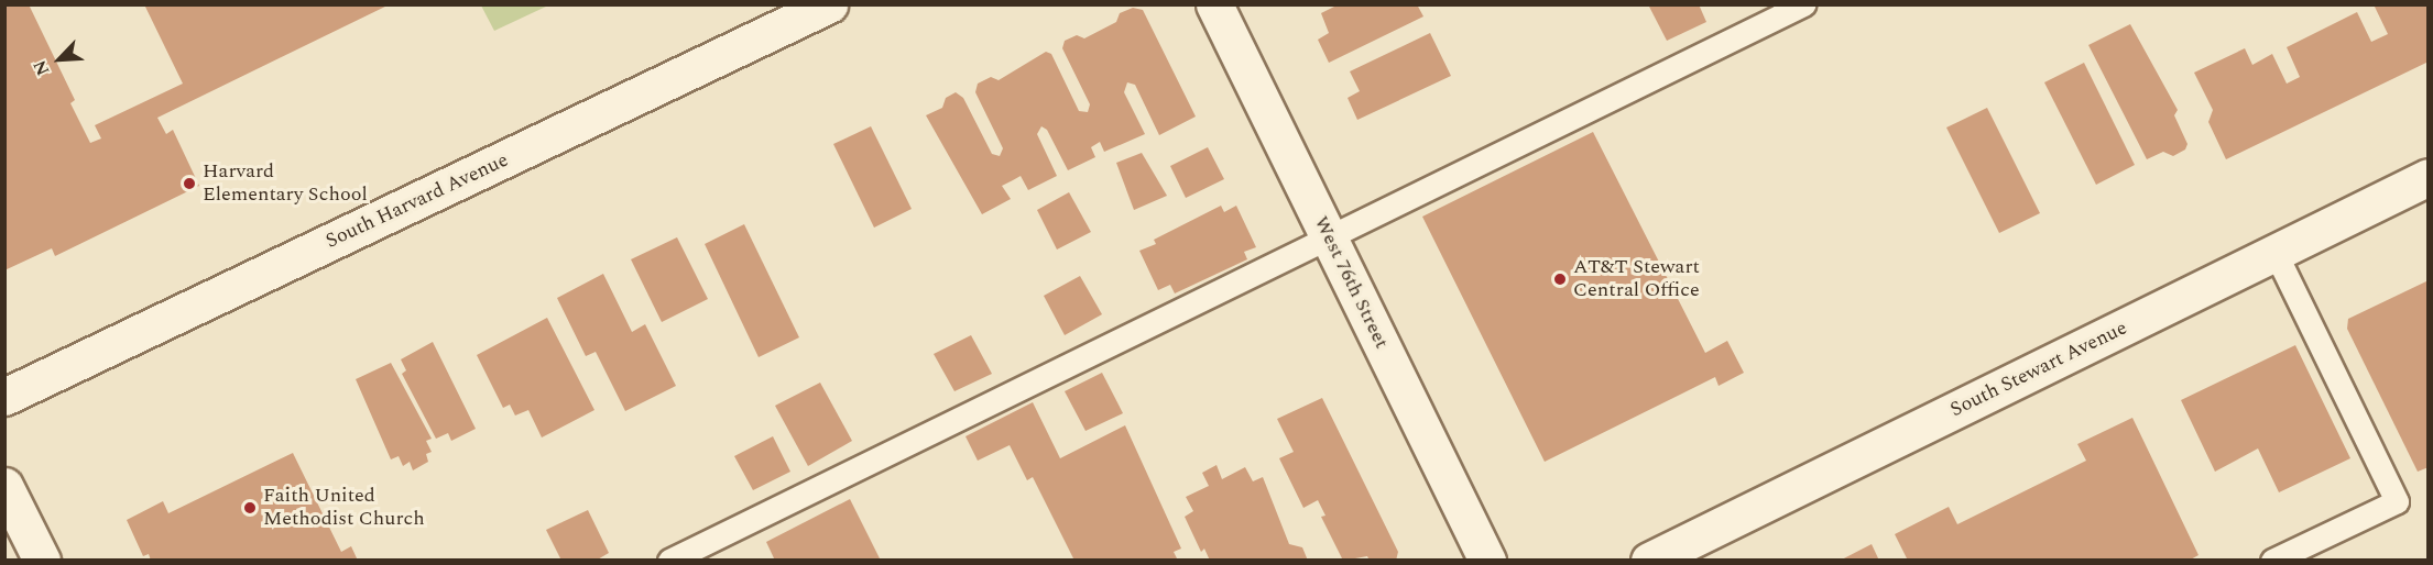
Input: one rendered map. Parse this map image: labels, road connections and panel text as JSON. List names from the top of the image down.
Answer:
{
  "streets": {
    "street": ["South Harvard Avenue", "West 76th Street", "South Stewart Avenue"]
  },
  "places": ["Harvard Elementary School", "AT&T Stewart Central Office", "Faith United Methodist Church"],
  "north": "bottom left"
}
